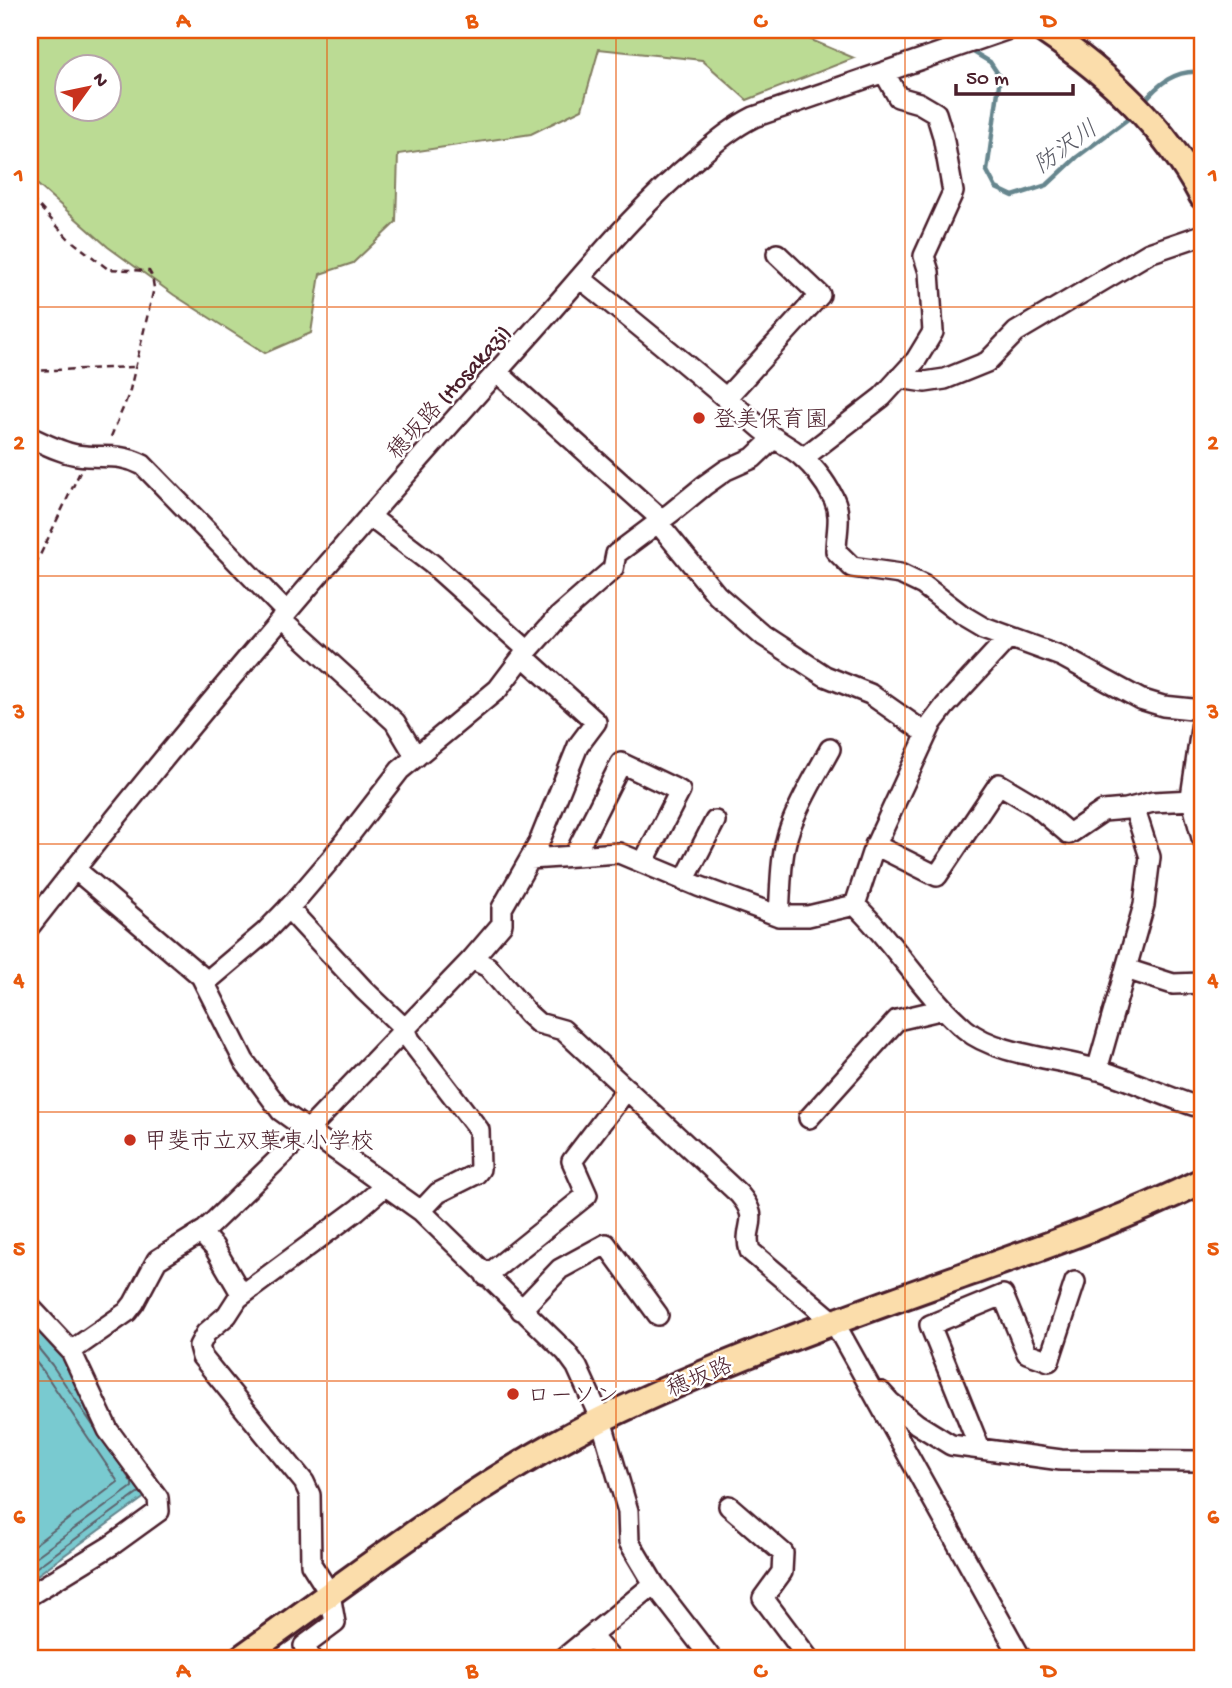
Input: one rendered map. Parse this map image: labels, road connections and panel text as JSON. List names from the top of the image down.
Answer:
{
  "streets": {
    "main road": ["穂坂路"],
    "street": ["穂坂路 (Hosakazi)"]
  },
  "water": ["防沢川"],
  "places": ["登美保育園", "甲斐市立双葉東小学校", "ローソン"],
  "scale_bar": "50 m",
  "north": "top right",
  "grid": {
    "columns": [
      "A",
      "B",
      "C",
      "D"
    ],
    "rows": [
      "1",
      "2",
      "3",
      "4",
      "5",
      "6"
    ]
  }
}
